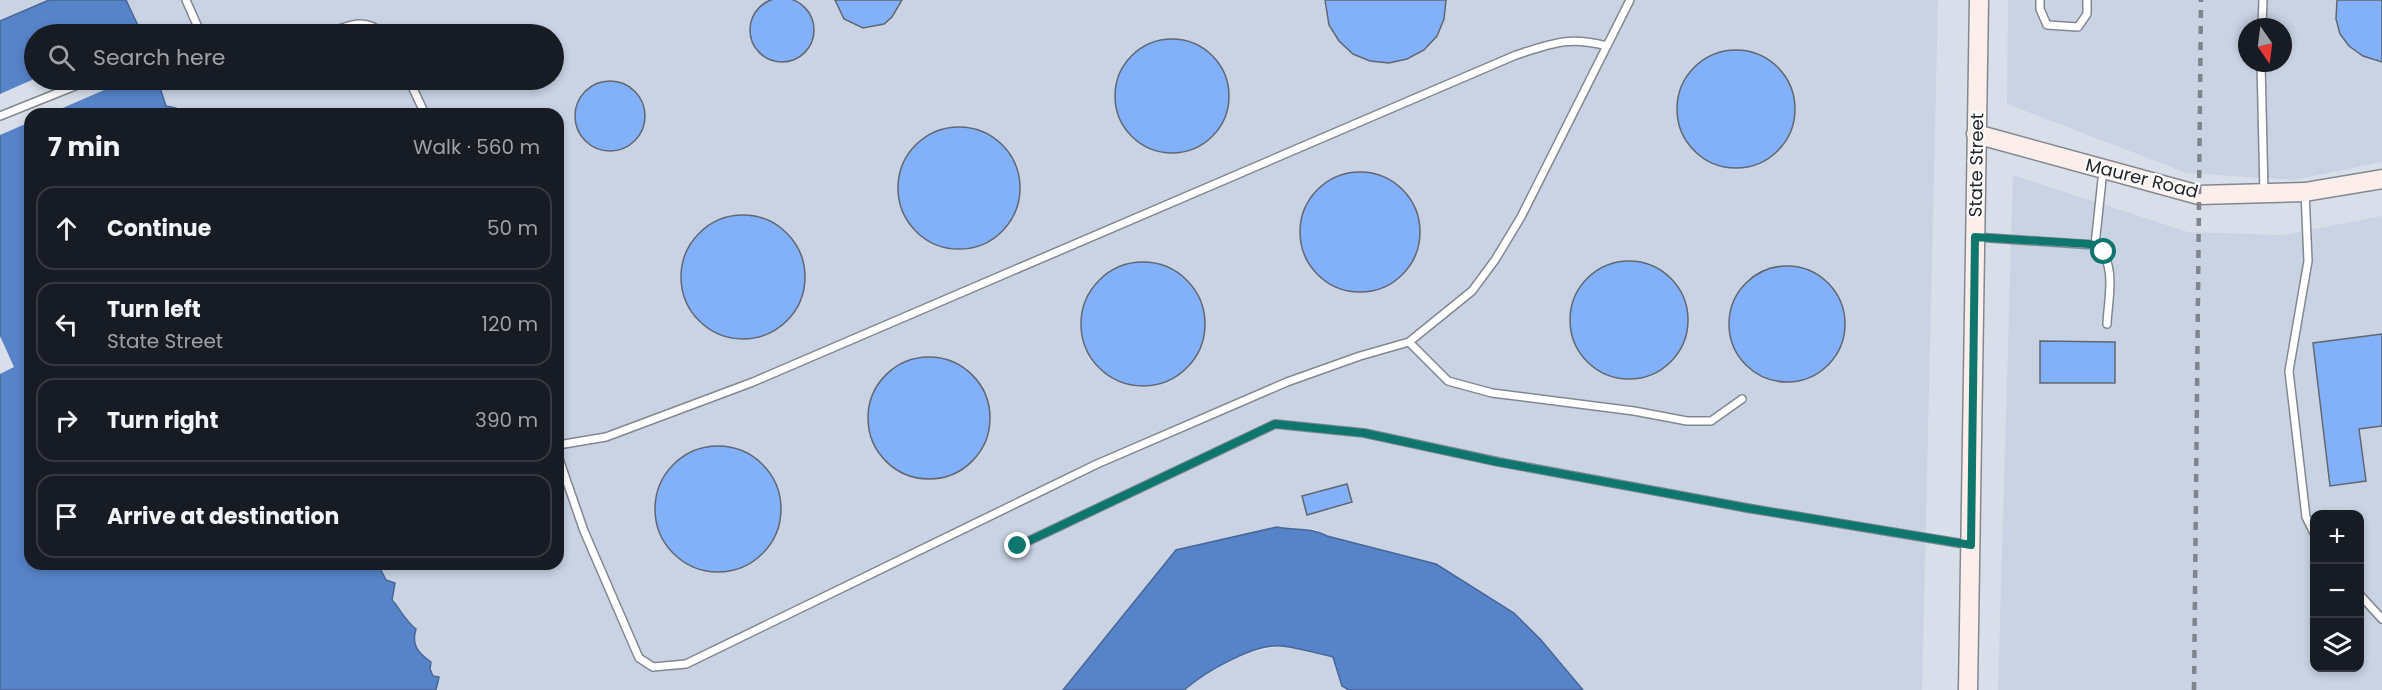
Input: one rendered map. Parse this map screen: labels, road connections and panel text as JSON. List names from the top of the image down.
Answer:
{
  "streets": {
    "street": ["State Street", "Maurer Road"]
  },
  "crossings": [
    ["State Street", "Maurer Road"]
  ],
  "north": "bottom",
  "page": {
    "search": "Search here",
    "heading": ["7 min", "Walk · 560 m"],
    "list": [
      ["Continue", "50 m"],
      ["Turn left", "State Street", "120 m"],
      ["Turn right", "390 m"],
      "Arrive at destination"
    ],
    "map_buttons": ["+", "−"]
  }
}
